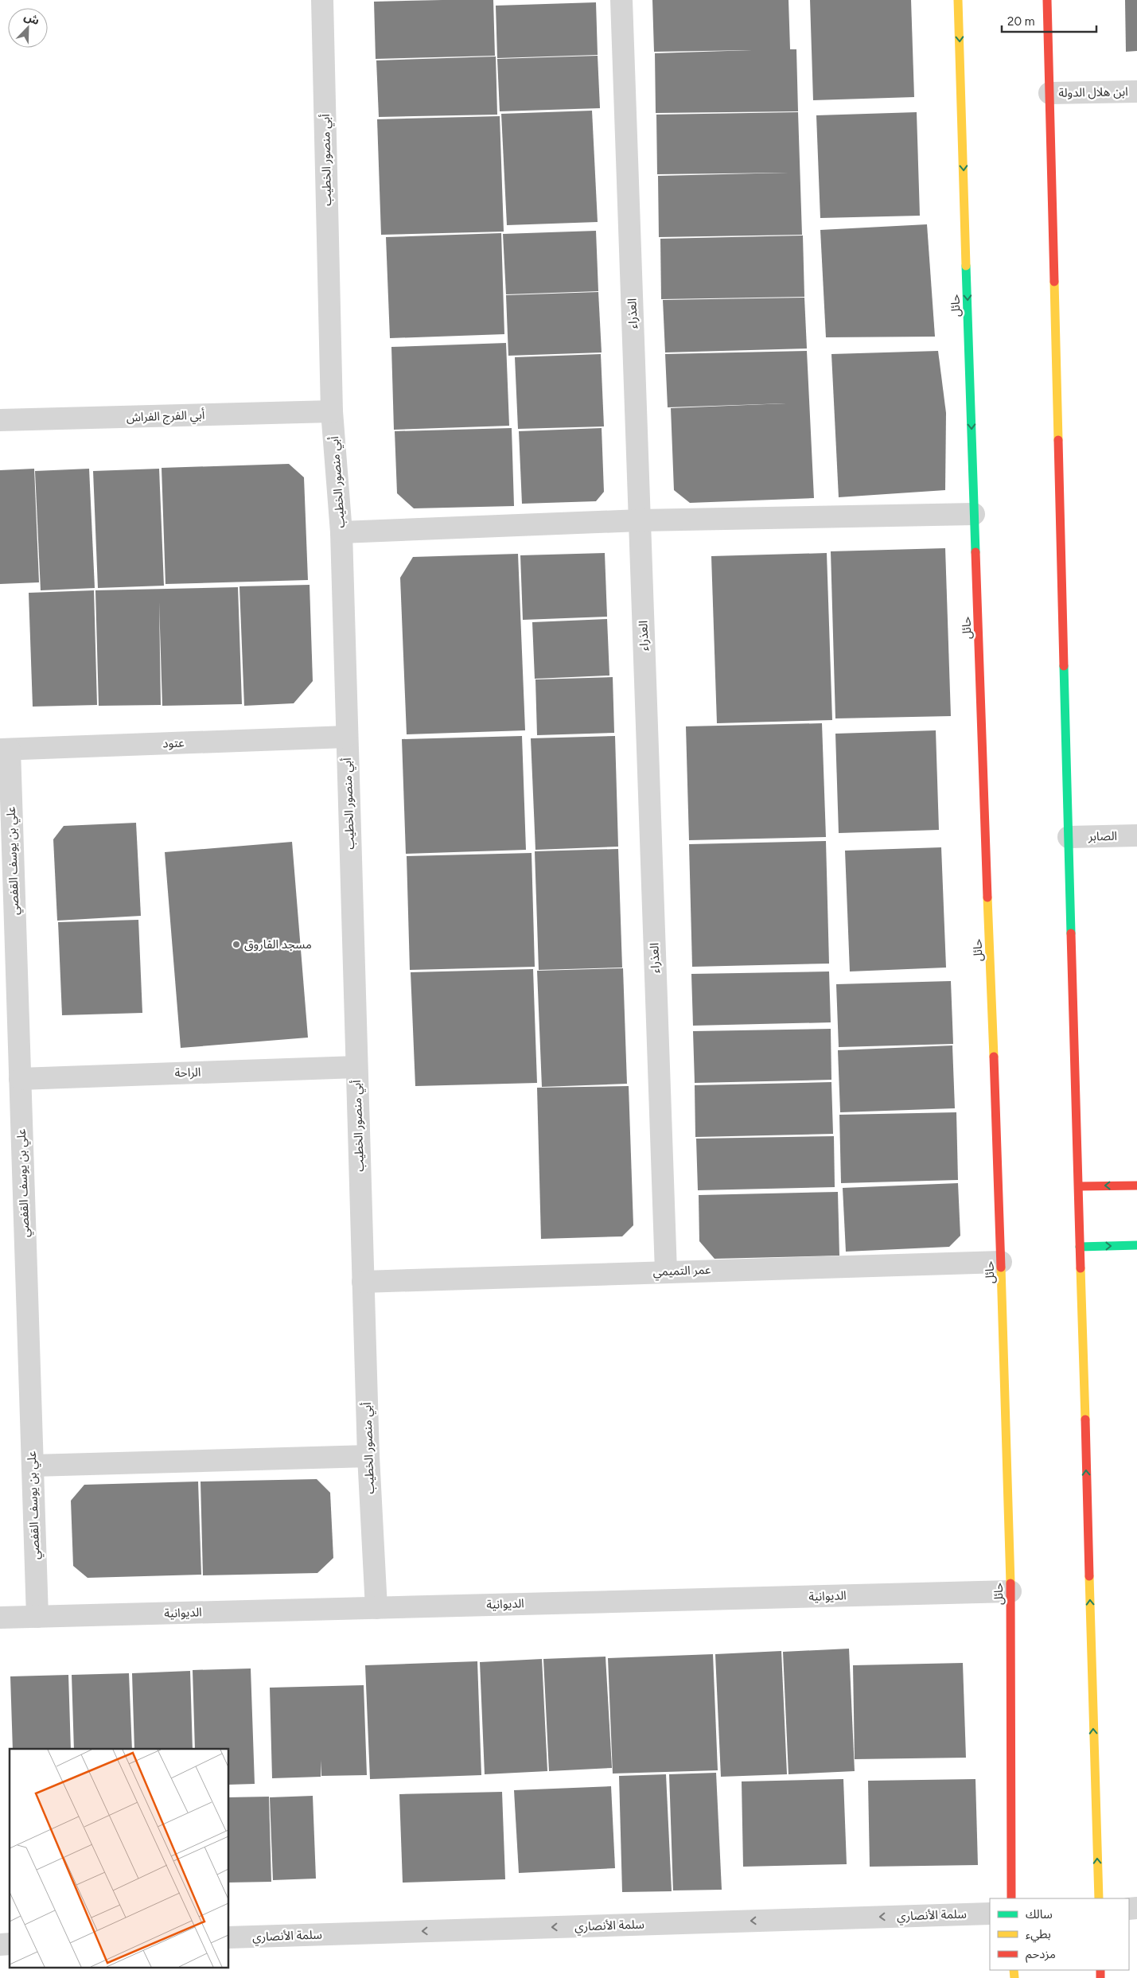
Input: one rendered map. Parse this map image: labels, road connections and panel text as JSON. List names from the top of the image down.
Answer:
{
  "streets": {
    "street": [
      "ابن هلال الدولة",
      "أبي منصور الخطيب",
      "حائل",
      "العذراء",
      "أبي الفرج الفراش",
      "عتود",
      "الصابر",
      "علي بن يوسف القفصي",
      "الراحة",
      "عمر التميمي",
      "الديوانية",
      "سلمة الأنصاري"
    ]
  },
  "crossings": [
    ["أبي منصور الخطيب", "أبي الفرج الفراش"],
    ["أبي منصور الخطيب", "عتود"],
    ["أبي منصور الخطيب", "الراحة"],
    ["أبي منصور الخطيب", "عمر التميمي"],
    ["أبي منصور الخطيب", "الديوانية"],
    ["حائل", "عمر التميمي"],
    ["حائل", "الديوانية"],
    ["العذراء", "عمر التميمي"],
    ["عتود", "علي بن يوسف القفصي"],
    ["علي بن يوسف القفصي", "الراحة"],
    ["علي بن يوسف القفصي", "الديوانية"]
  ],
  "one_way": ["سلمة الأنصاري"],
  "places": ["مسجد الفاروق"],
  "legend": ["سالك", "بطيء", "مزدحم"],
  "scale_bar": "20 m",
  "north": "top right"
}
